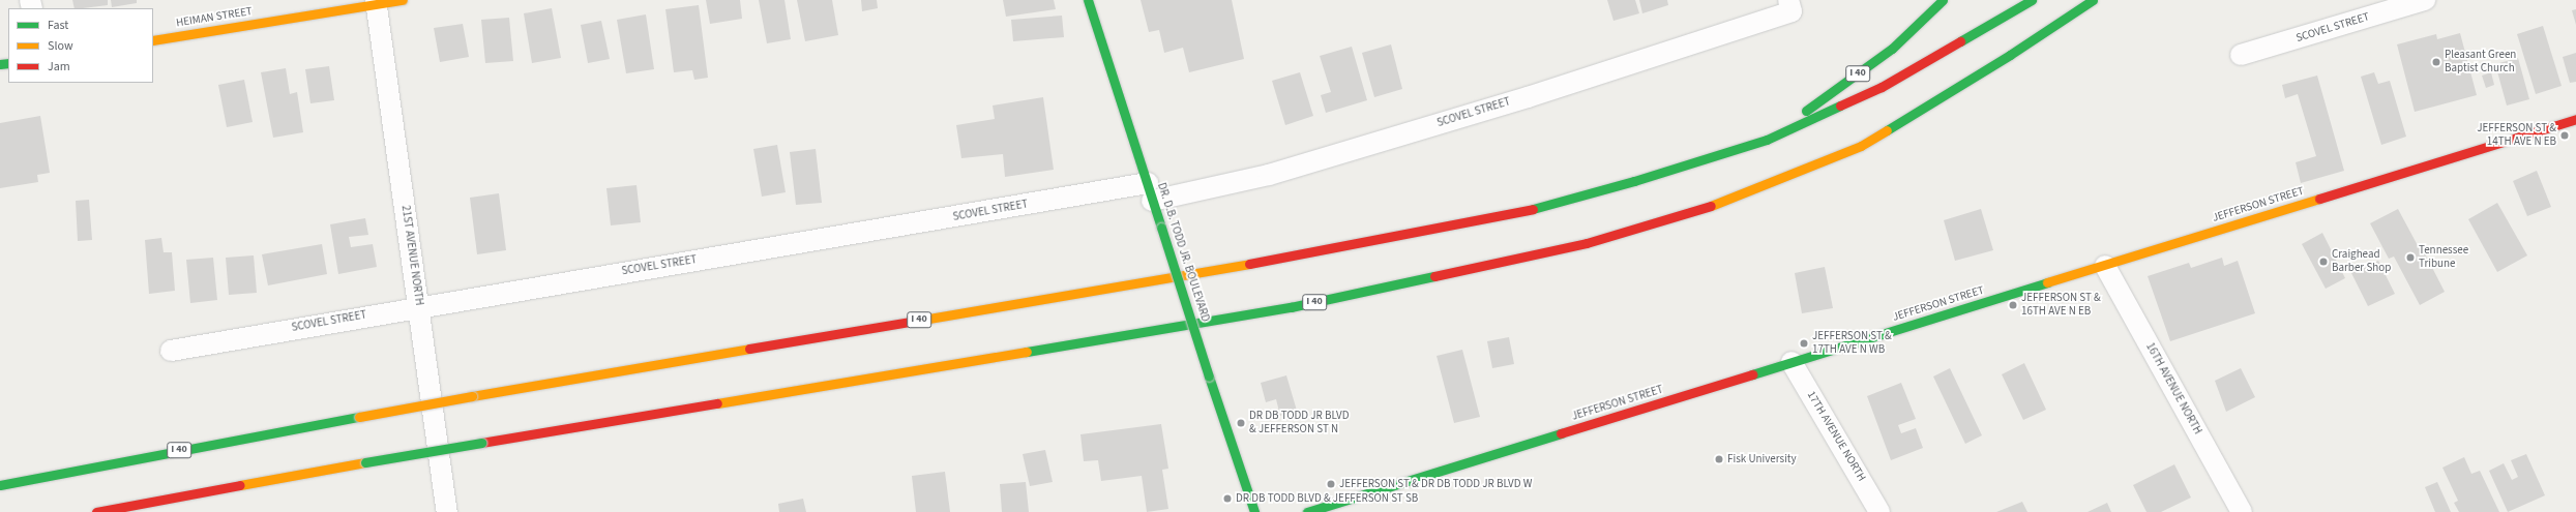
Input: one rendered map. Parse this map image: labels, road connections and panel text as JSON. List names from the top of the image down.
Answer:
{
  "streets": {
    "main road": [
      "HEIMAN STREET",
      "I 40",
      "JEFFERSON STREET",
      "DR. D.B. TODD JR. BOULEVARD"
    ],
    "street": [
      "SCOVEL STREET",
      "21ST AVENUE NORTH",
      "16TH AVENUE NORTH",
      "17TH AVENUE NORTH"
    ]
  },
  "crossings": [
    ["HEIMAN STREET", "21ST AVENUE NORTH"],
    ["SCOVEL STREET", "DR. D.B. TODD JR. BOULEVARD"],
    ["SCOVEL STREET", "21ST AVENUE NORTH"],
    ["JEFFERSON STREET", "16TH AVENUE NORTH"],
    ["JEFFERSON STREET", "17TH AVENUE NORTH"]
  ],
  "places": [
    "Pleasant Green Baptist Church",
    "JEFFERSON ST & 14TH AVE N EB",
    "Tennessee Tribune",
    "Craighead Barber Shop",
    "JEFFERSON ST & 16TH AVE N EB",
    "JEFFERSON ST & 17TH AVE N WB",
    "DR DB TODD JR BLVD & JEFFERSON ST N",
    "Fisk University",
    "JEFFERSON ST & DR DB TODD JR BLVD W",
    "DR DB TODD BLVD & JEFFERSON ST SB"
  ],
  "legend": ["Fast", "Slow", "Jam"]
}
